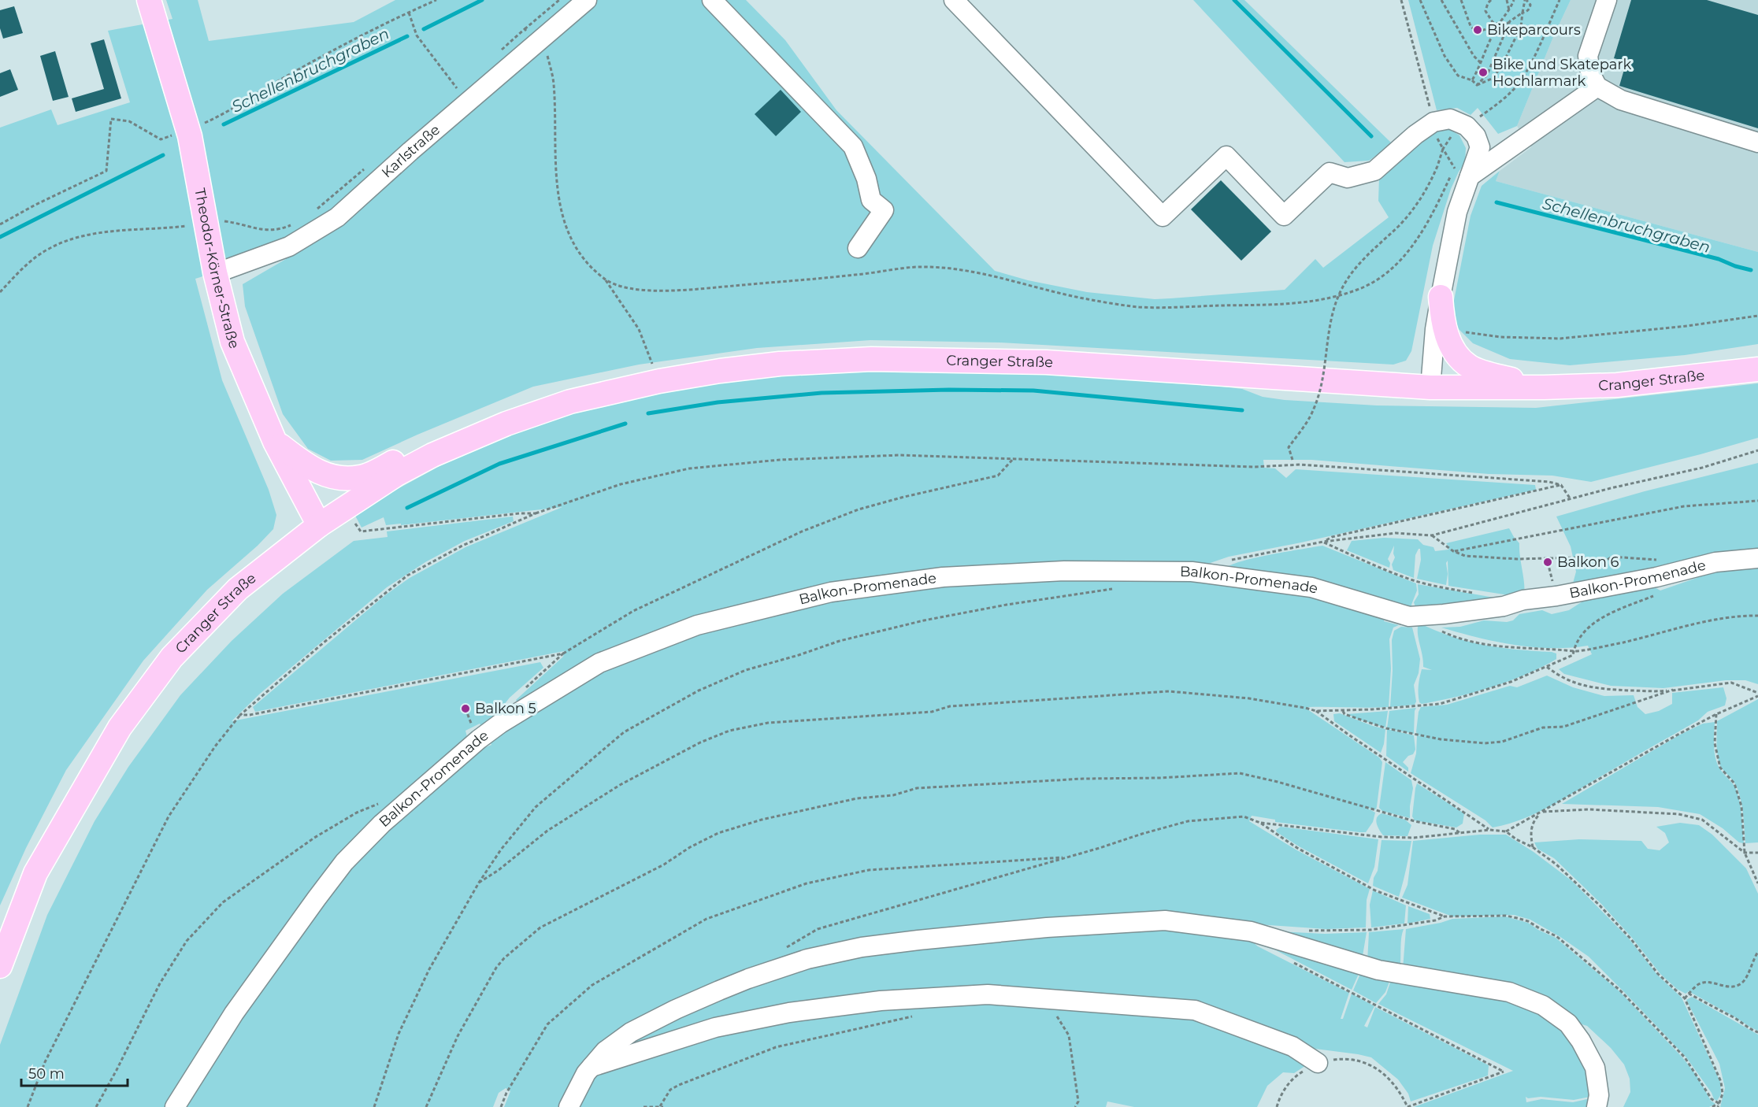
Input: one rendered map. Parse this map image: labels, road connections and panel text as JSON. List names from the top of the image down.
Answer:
{
  "streets": {
    "main road": ["Theodor-Körner-Straße", "Cranger Straße"],
    "street": ["Karlstraße", "Balkon-Promenade"]
  },
  "crossings": [
    ["Karlstraße", "Theodor-Körner-Straße"],
    ["Theodor-Körner-Straße", "Cranger Straße"]
  ],
  "water": ["Schellenbruchgraben"],
  "places": [
    "Bikeparcours",
    "Bike und Skatepark Hochlarmark",
    "Balkon 6",
    "Balkon 5"
  ],
  "scale_bar": "50 m"
}
